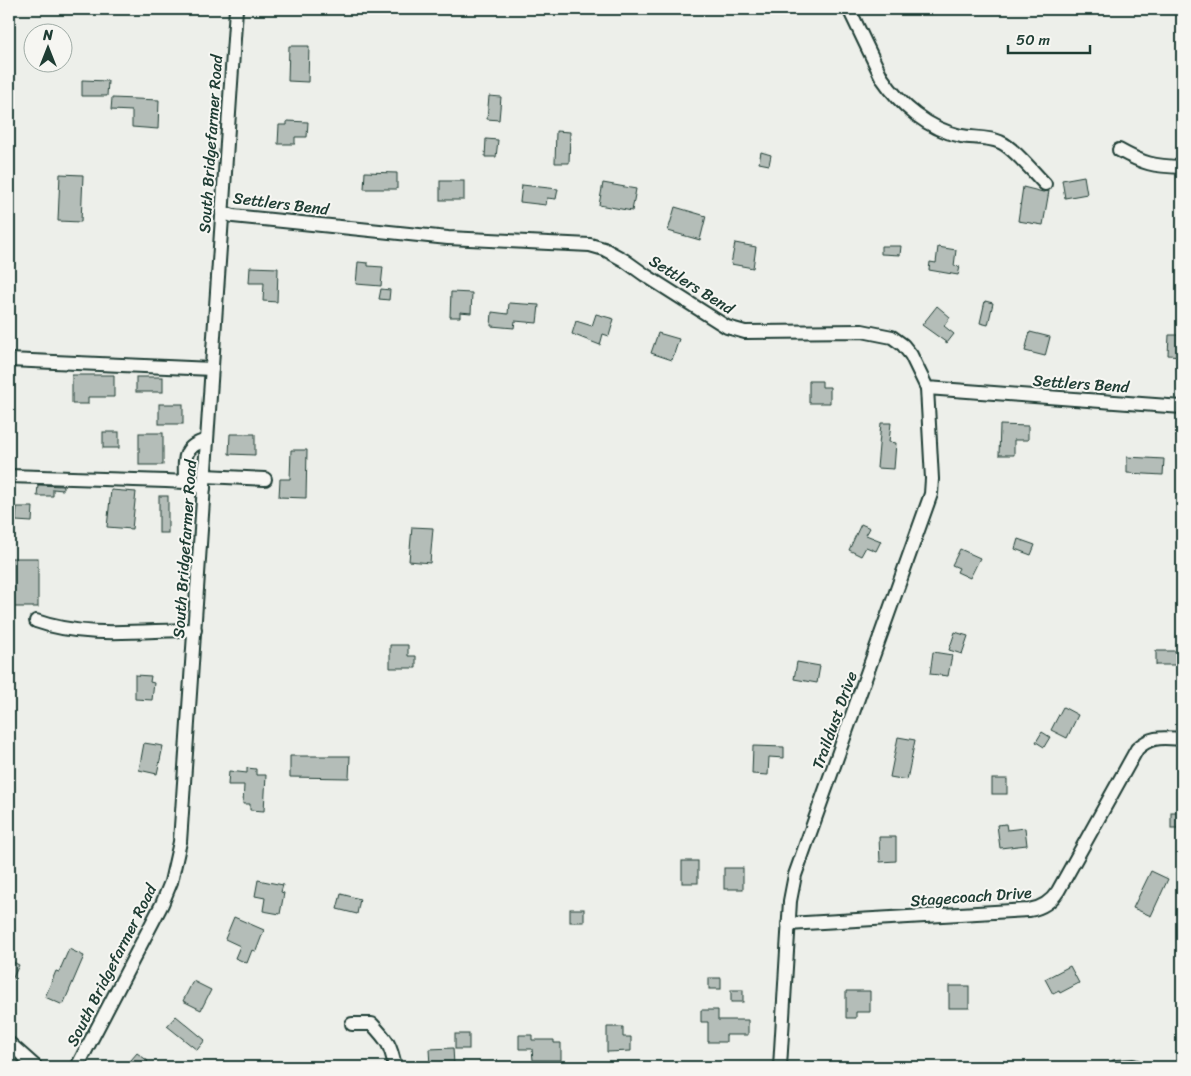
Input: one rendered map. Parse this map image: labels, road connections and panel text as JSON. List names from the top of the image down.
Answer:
{
  "streets": {
    "street": [
      "South Bridgefarmer Road",
      "Settlers Bend",
      "Traildust Drive",
      "Stagecoach Drive"
    ]
  },
  "crossings": [
    ["South Bridgefarmer Road", "Settlers Bend"],
    ["Settlers Bend", "Traildust Drive"],
    ["Traildust Drive", "Stagecoach Drive"]
  ],
  "scale_bar": "50 m",
  "north": "top"
}
